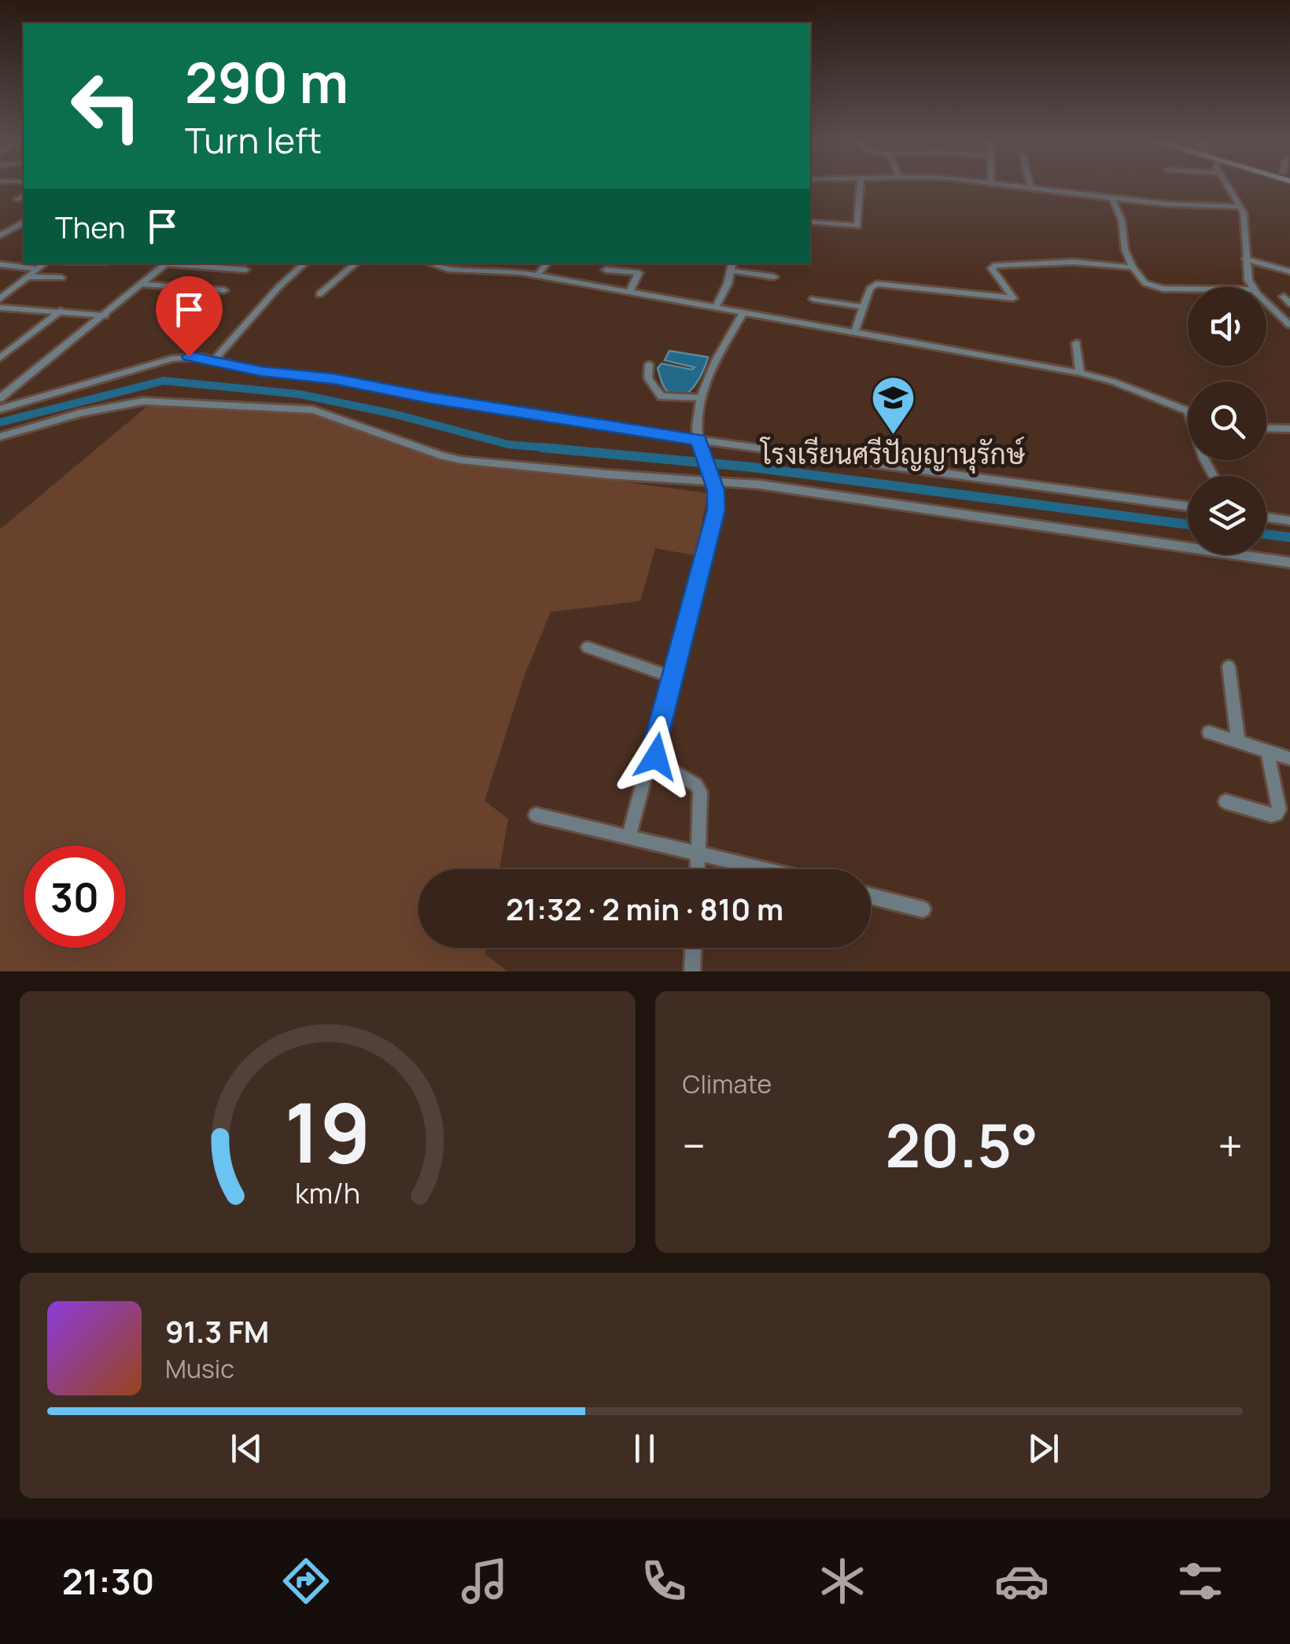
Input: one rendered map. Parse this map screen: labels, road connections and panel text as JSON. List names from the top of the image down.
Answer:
{
  "places": {
    "school or university": ["โรงเรียนศรีปัญญานุรักษ์"]
  },
  "page": {
    "turn": ["290 m", "Turn left"],
    "then": "Then",
    "limit": "30",
    "trip": "21:32 · 2 min · 810 m",
    "tile": "Climate",
    "heat": ["−", "20.5°", "+"],
    "song": ["91.3 FM", "Music"],
    "tabs": "21:30",
    "gauge": ["19", "km/h"]
  }
}
